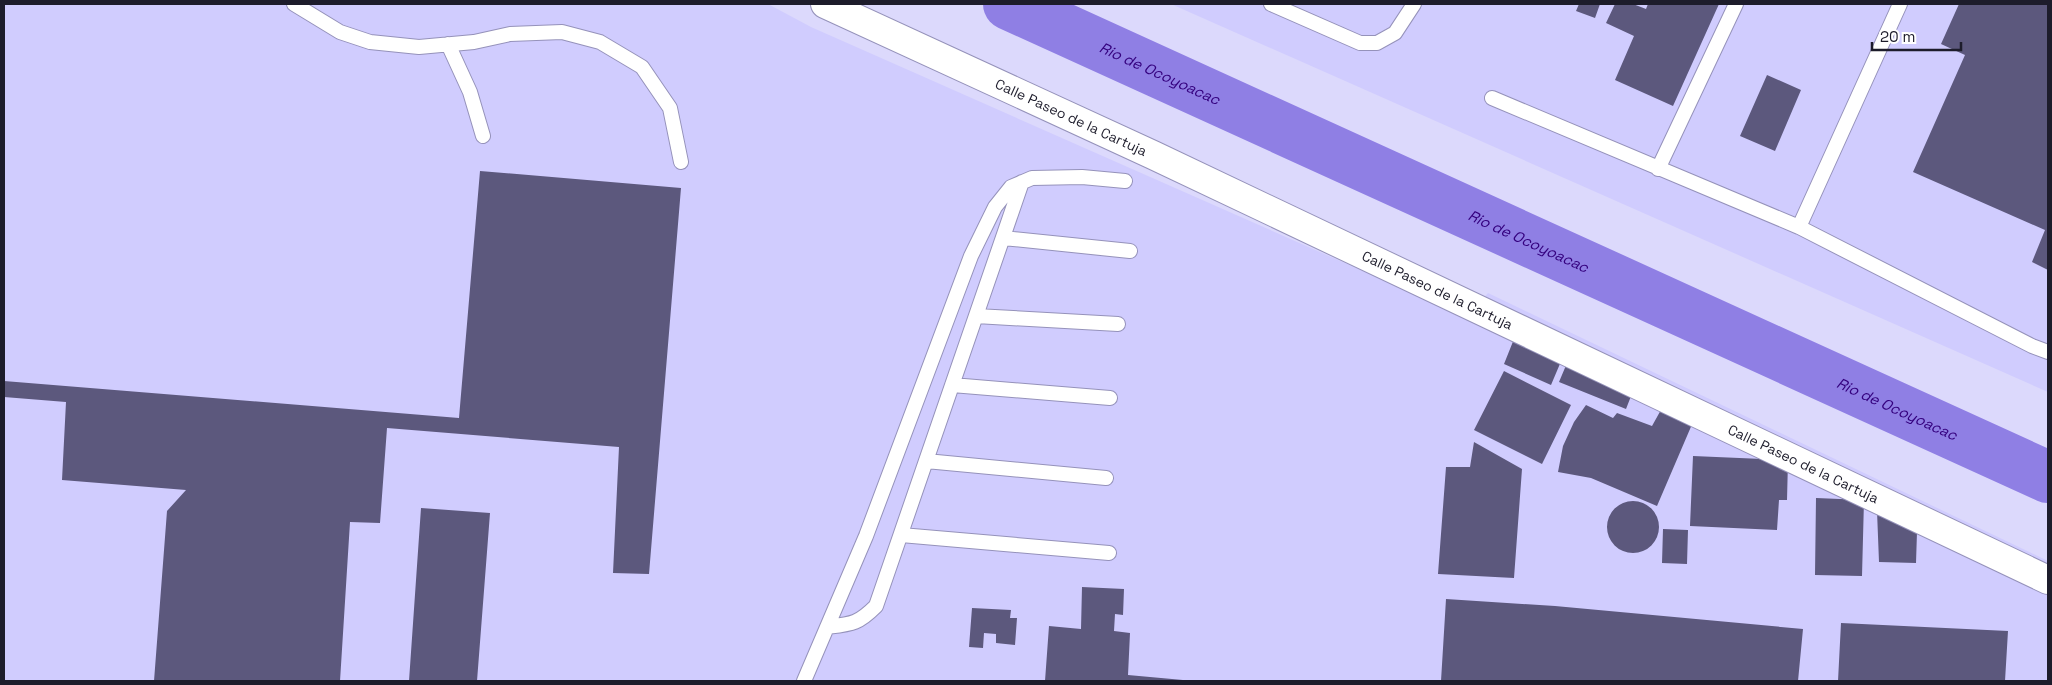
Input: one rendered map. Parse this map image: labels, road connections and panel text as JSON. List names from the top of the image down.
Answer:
{
  "streets": {
    "street": ["Calle Paseo de la Cartuja"]
  },
  "water": ["Rio de Ocoyoacac"],
  "scale_bar": "20 m"
}
